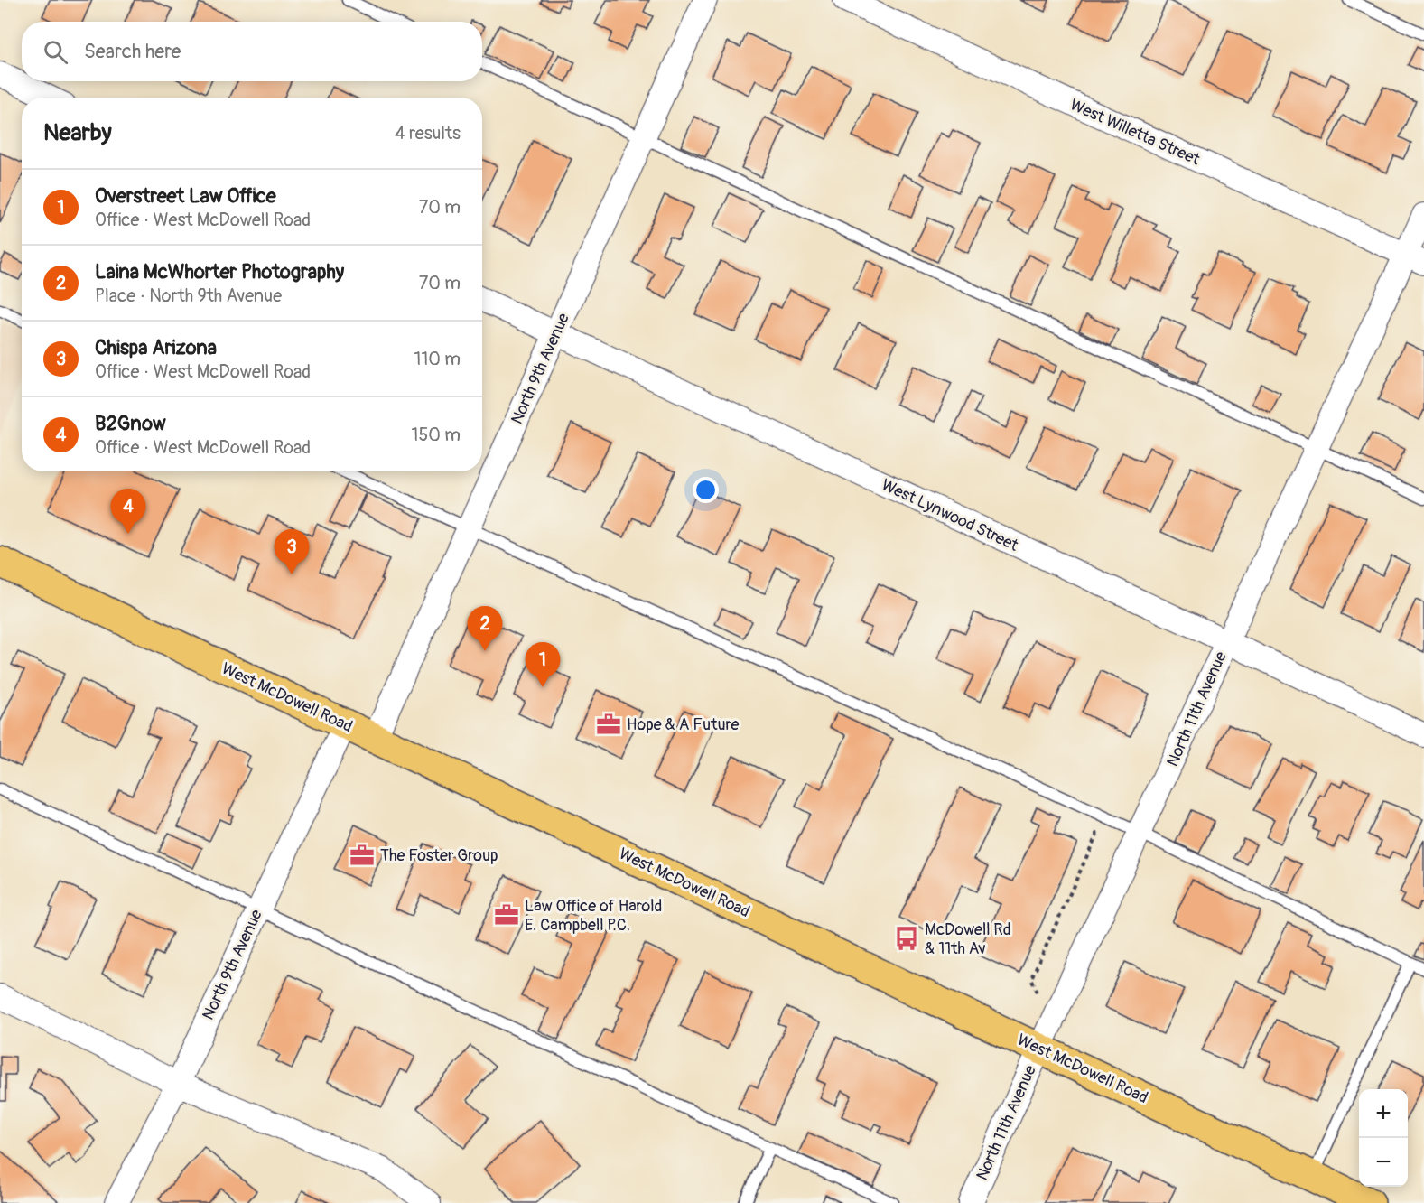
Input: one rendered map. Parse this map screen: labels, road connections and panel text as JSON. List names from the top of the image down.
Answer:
{
  "streets": {
    "main road": ["West McDowell Road"],
    "street": [
      "West Willetta Street",
      "North 9th Avenue",
      "West Lynwood Street",
      "North 11th Avenue"
    ]
  },
  "crossings": [
    ["West Willetta Street", "North 11th Avenue"],
    ["North 9th Avenue", "West Lynwood Street"],
    ["North 9th Avenue", "West McDowell Road"],
    ["West Lynwood Street", "North 11th Avenue"],
    ["West McDowell Road", "North 11th Avenue"]
  ],
  "places": {
    "office": ["Hope & A Future", "The Foster Group", "Law Office of Harold E. Campbell P.C."],
    "bus stop": ["McDowell Rd & 11th Av"]
  },
  "page": {
    "search": "Search here",
    "heading": ["Nearby", "4 results"],
    "list": [
      {
        "mark": "1",
        "name": "Overstreet Law Office",
        "note": "Office · West McDowell Road",
        "value": "70 m"
      },
      {
        "mark": "2",
        "name": "Laina McWhorter Photography",
        "note": "Place · North 9th Avenue",
        "value": "70 m"
      },
      {
        "mark": "3",
        "name": "Chispa Arizona",
        "note": "Office · West McDowell Road",
        "value": "110 m"
      },
      {
        "mark": "4",
        "name": "B2Gnow",
        "note": "Office · West McDowell Road",
        "value": "150 m"
      }
    ],
    "pins": [
      "4",
      "3",
      "2",
      "1"
    ],
    "map_buttons": ["+", "−"]
  }
}
